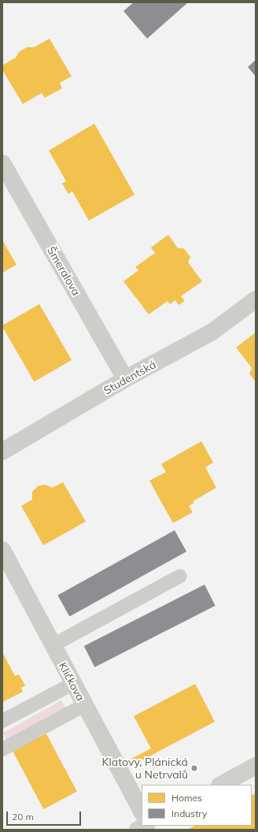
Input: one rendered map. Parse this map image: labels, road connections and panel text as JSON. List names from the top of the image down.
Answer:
{
  "streets": {
    "street": ["Šmeralova", "Studentská", "Kličkova"]
  },
  "crossings": [
    ["Šmeralova", "Studentská"]
  ],
  "places": ["Klatovy, Plánická u Netrvalů"],
  "legend": ["Homes", "Industry"],
  "scale_bar": "20 m"
}
